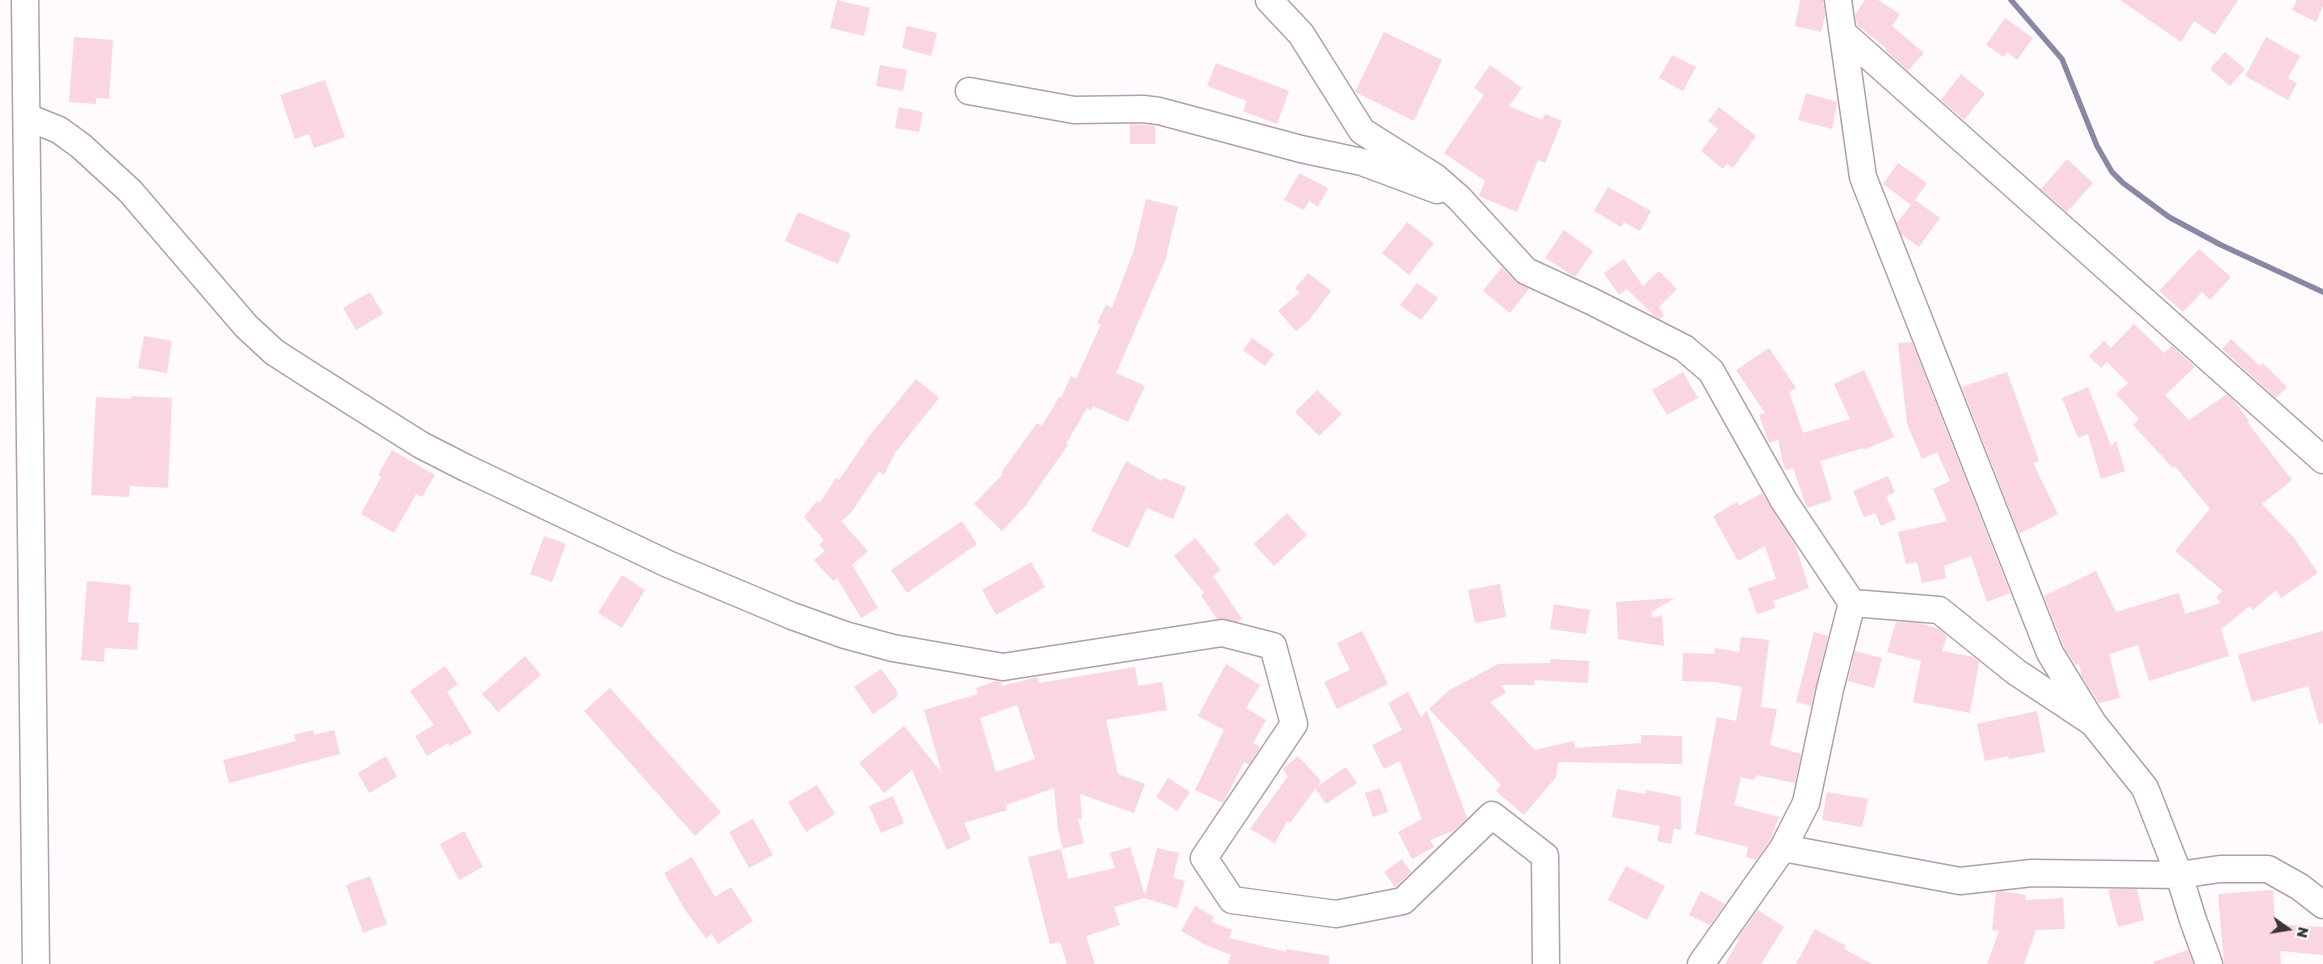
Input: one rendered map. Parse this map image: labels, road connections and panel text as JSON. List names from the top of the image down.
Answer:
{
  "north": "right"
}
